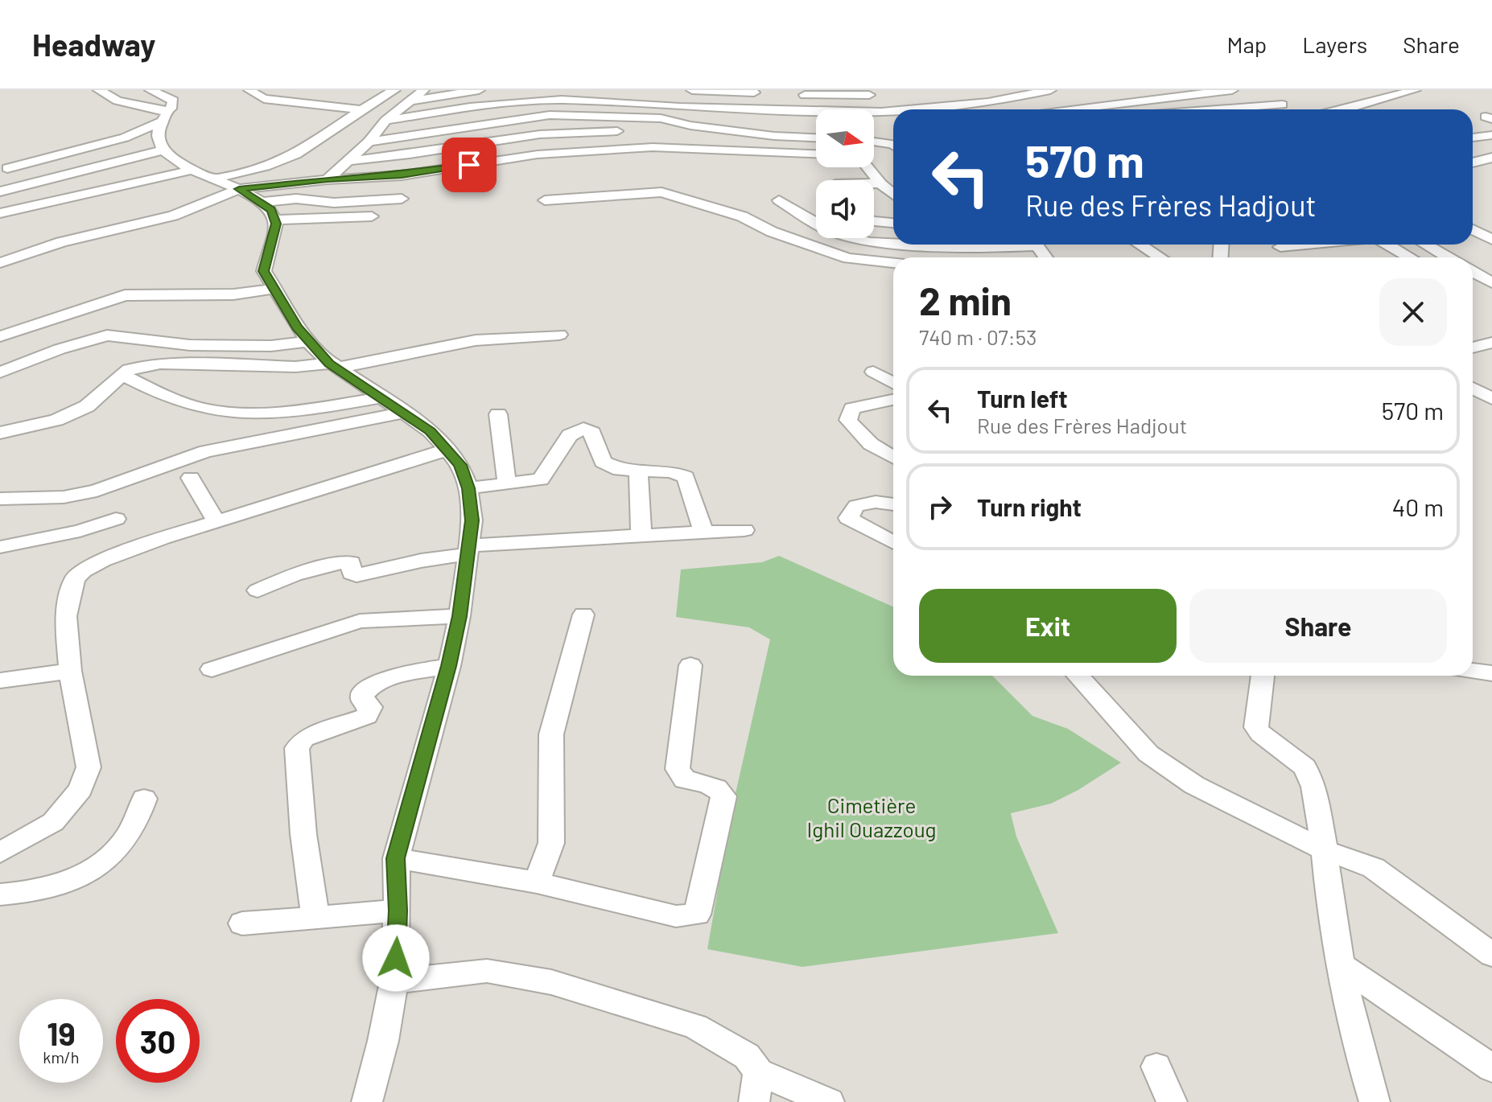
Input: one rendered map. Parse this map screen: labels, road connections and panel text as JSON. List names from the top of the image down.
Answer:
{
  "parks": ["Cimetière Ighil Ouazzoug"],
  "north": "right",
  "page": {
    "header": "Headway",
    "nav": ["Map", "Layers", "Share"],
    "turn": ["570 m", "Rue des Frères Hadjout"],
    "heading": ["2 min", "740 m · 07:53"],
    "list": [
      {
        "name": "Turn left",
        "note": "Rue des Frères Hadjout",
        "value": "570 m"
      },
      {
        "name": "Turn right",
        "value": "40 m"
      }
    ],
    "buttons": ["Exit", "Share"],
    "speed": "19 km/h",
    "limit": "30"
  }
}
